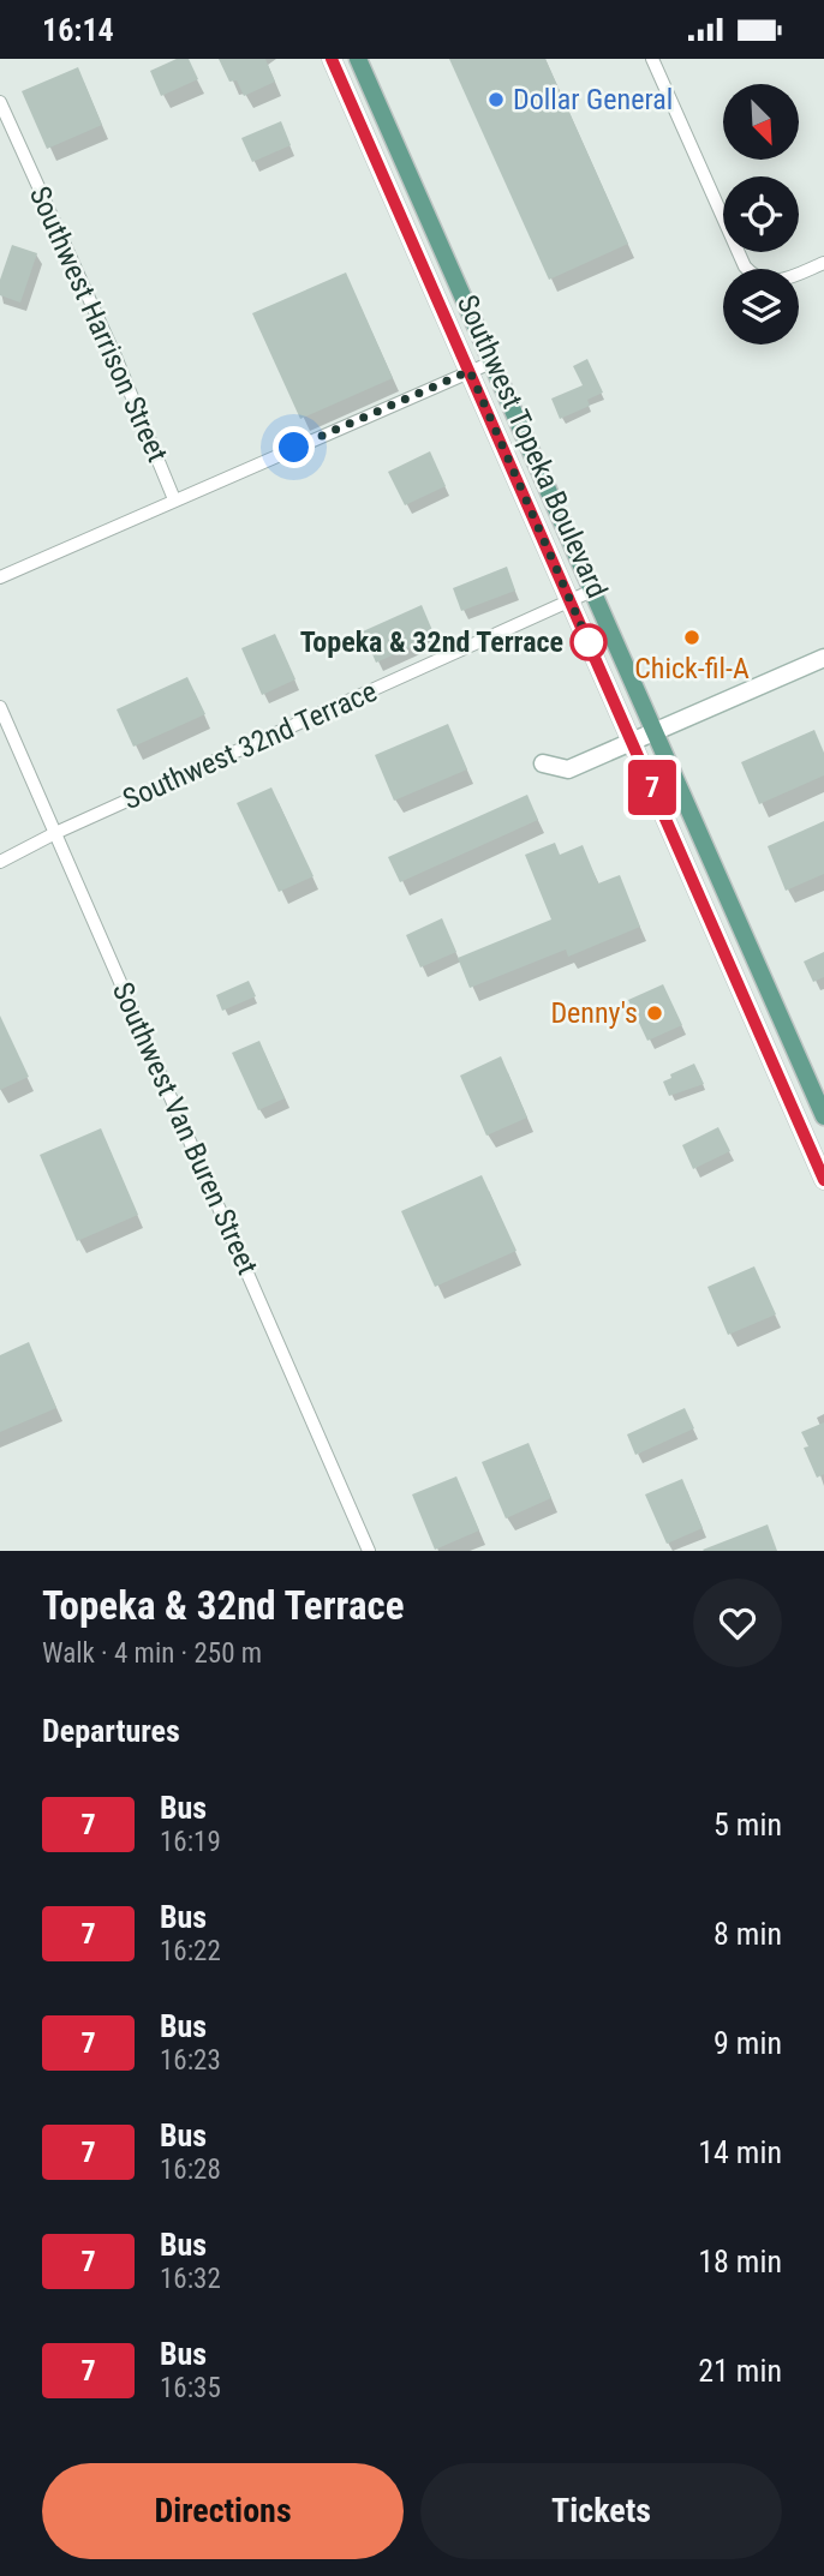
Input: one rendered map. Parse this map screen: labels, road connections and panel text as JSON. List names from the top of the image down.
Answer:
{
  "streets": {
    "main road": ["Southwest Topeka Boulevard"],
    "street": ["Southwest Harrison Street", "Southwest 32nd Terrace", "Southwest Van Buren Street"]
  },
  "crossings": [
    ["Southwest Topeka Boulevard", "Southwest 32nd Terrace"],
    ["Southwest 32nd Terrace", "Southwest Van Buren Street"]
  ],
  "places": [
    "Dollar General",
    "Chick-fil-A",
    "Topeka & 32nd Terrace",
    "Denny's"
  ],
  "lines": ["bus line 7"],
  "north": "bottom right",
  "page": {
    "status": "16:14",
    "on_map": "7",
    "heading": [
      ["Topeka & 32nd Terrace", "Walk · 4 min · 250 m"],
      "Departures"
    ],
    "list": [
      {
        "mark": "7",
        "name": "Bus",
        "note": "16:19",
        "value": "5 min"
      },
      {
        "mark": "7",
        "name": "Bus",
        "note": "16:22",
        "value": "8 min"
      },
      {
        "mark": "7",
        "name": "Bus",
        "note": "16:23",
        "value": "9 min"
      },
      {
        "mark": "7",
        "name": "Bus",
        "note": "16:28",
        "value": "14 min"
      },
      {
        "mark": "7",
        "name": "Bus",
        "note": "16:32",
        "value": "18 min"
      },
      {
        "mark": "7",
        "name": "Bus",
        "note": "16:35",
        "value": "21 min"
      }
    ],
    "buttons": ["Directions", "Tickets"]
  }
}
